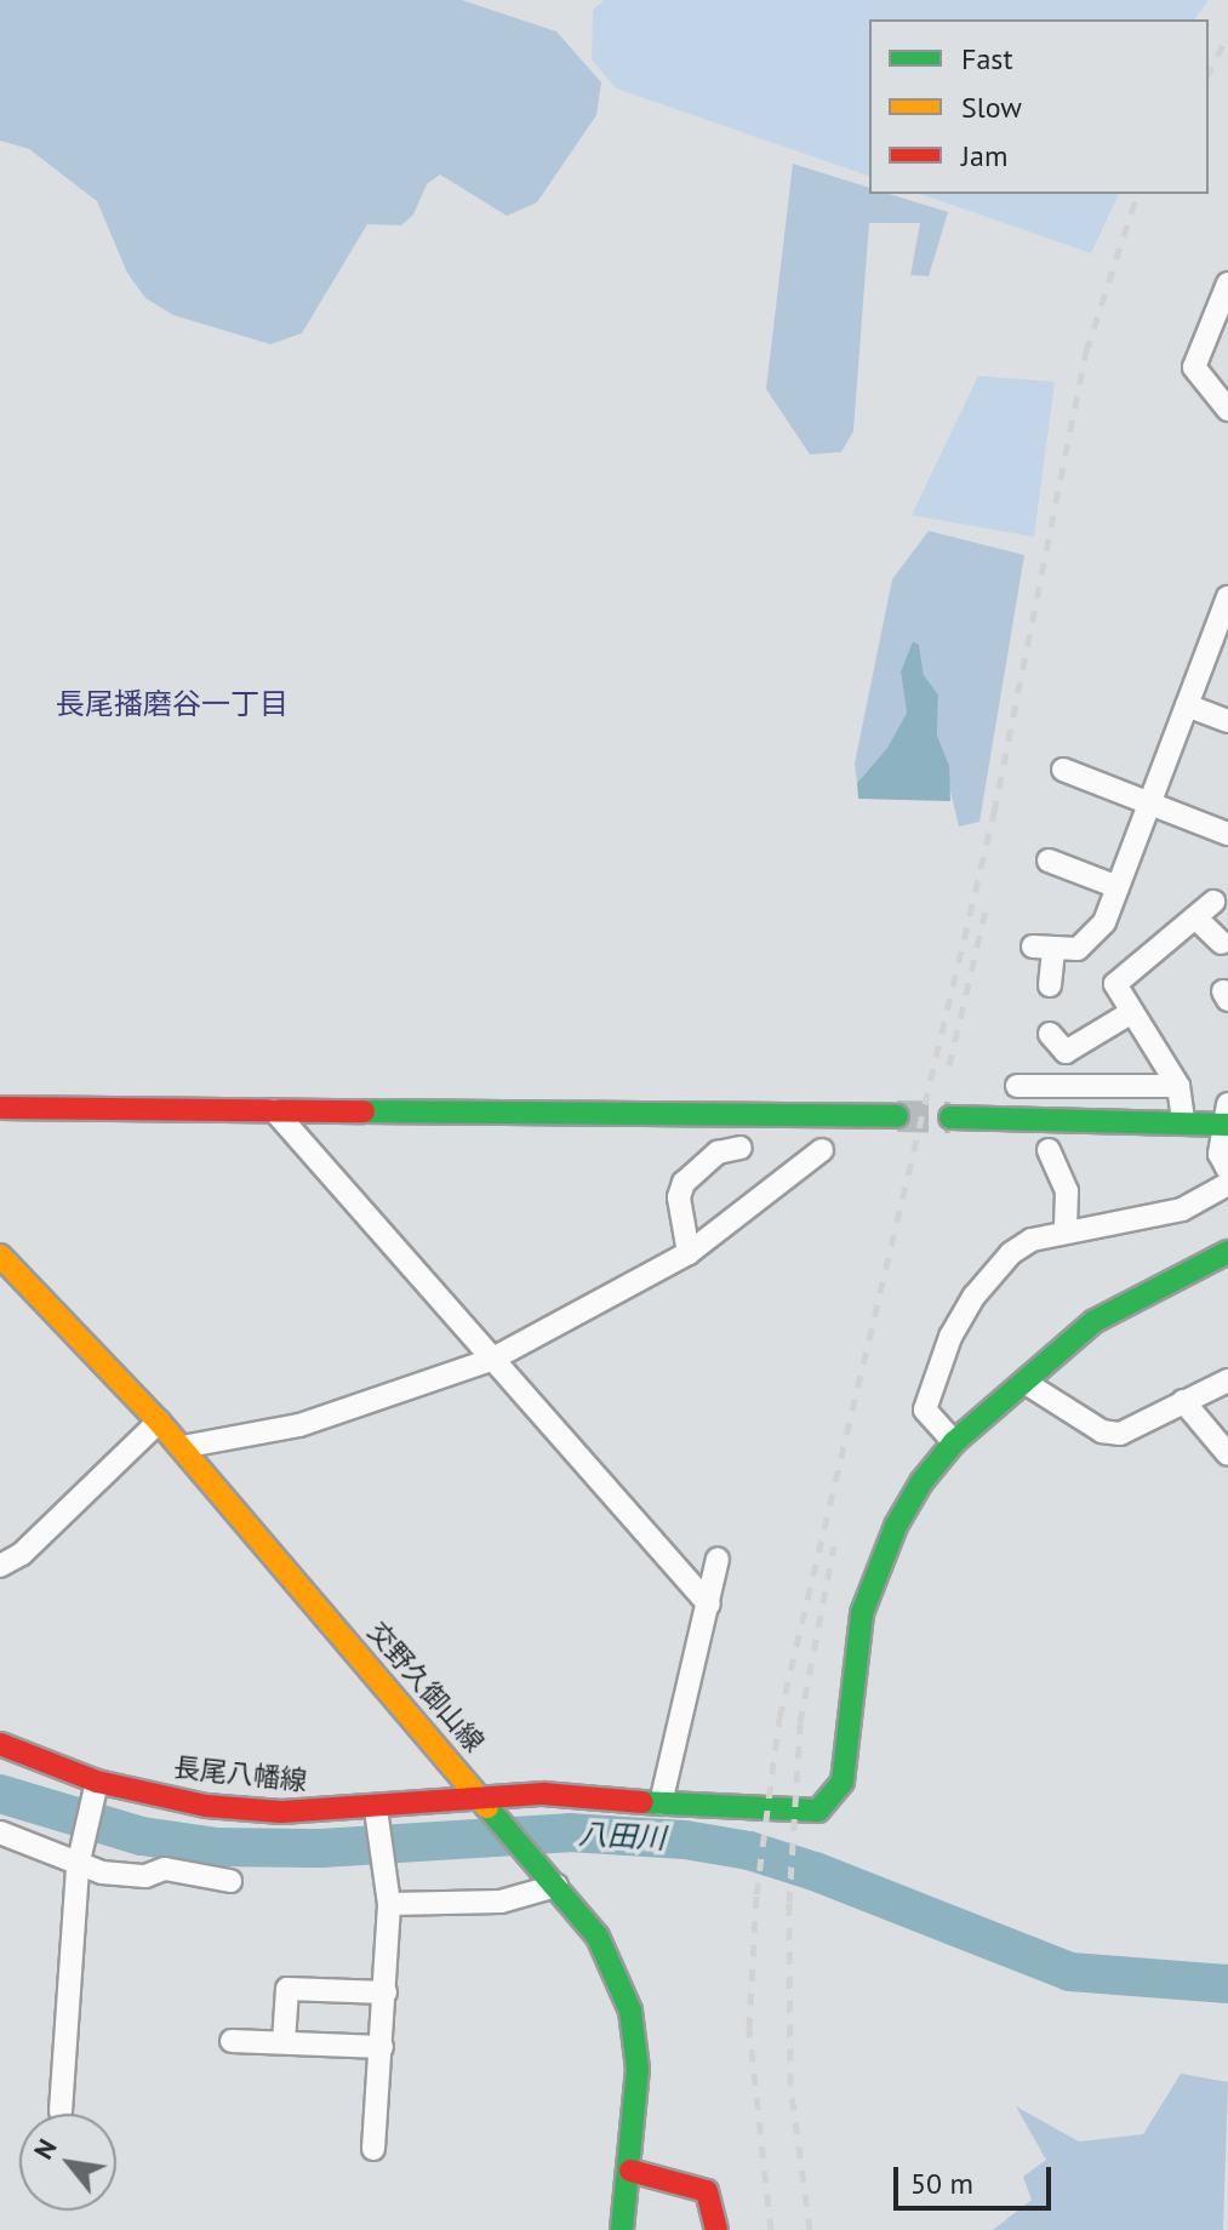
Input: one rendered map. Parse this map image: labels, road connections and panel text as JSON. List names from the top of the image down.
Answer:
{
  "streets": {
    "street": ["交野久御山線", "長尾八幡線"]
  },
  "crossings": [
    ["交野久御山線", "長尾八幡線"]
  ],
  "districts": ["長尾播磨谷一丁目"],
  "water": ["八田川"],
  "legend": ["Fast", "Slow", "Jam"],
  "scale_bar": "50 m",
  "north": "top left"
}
